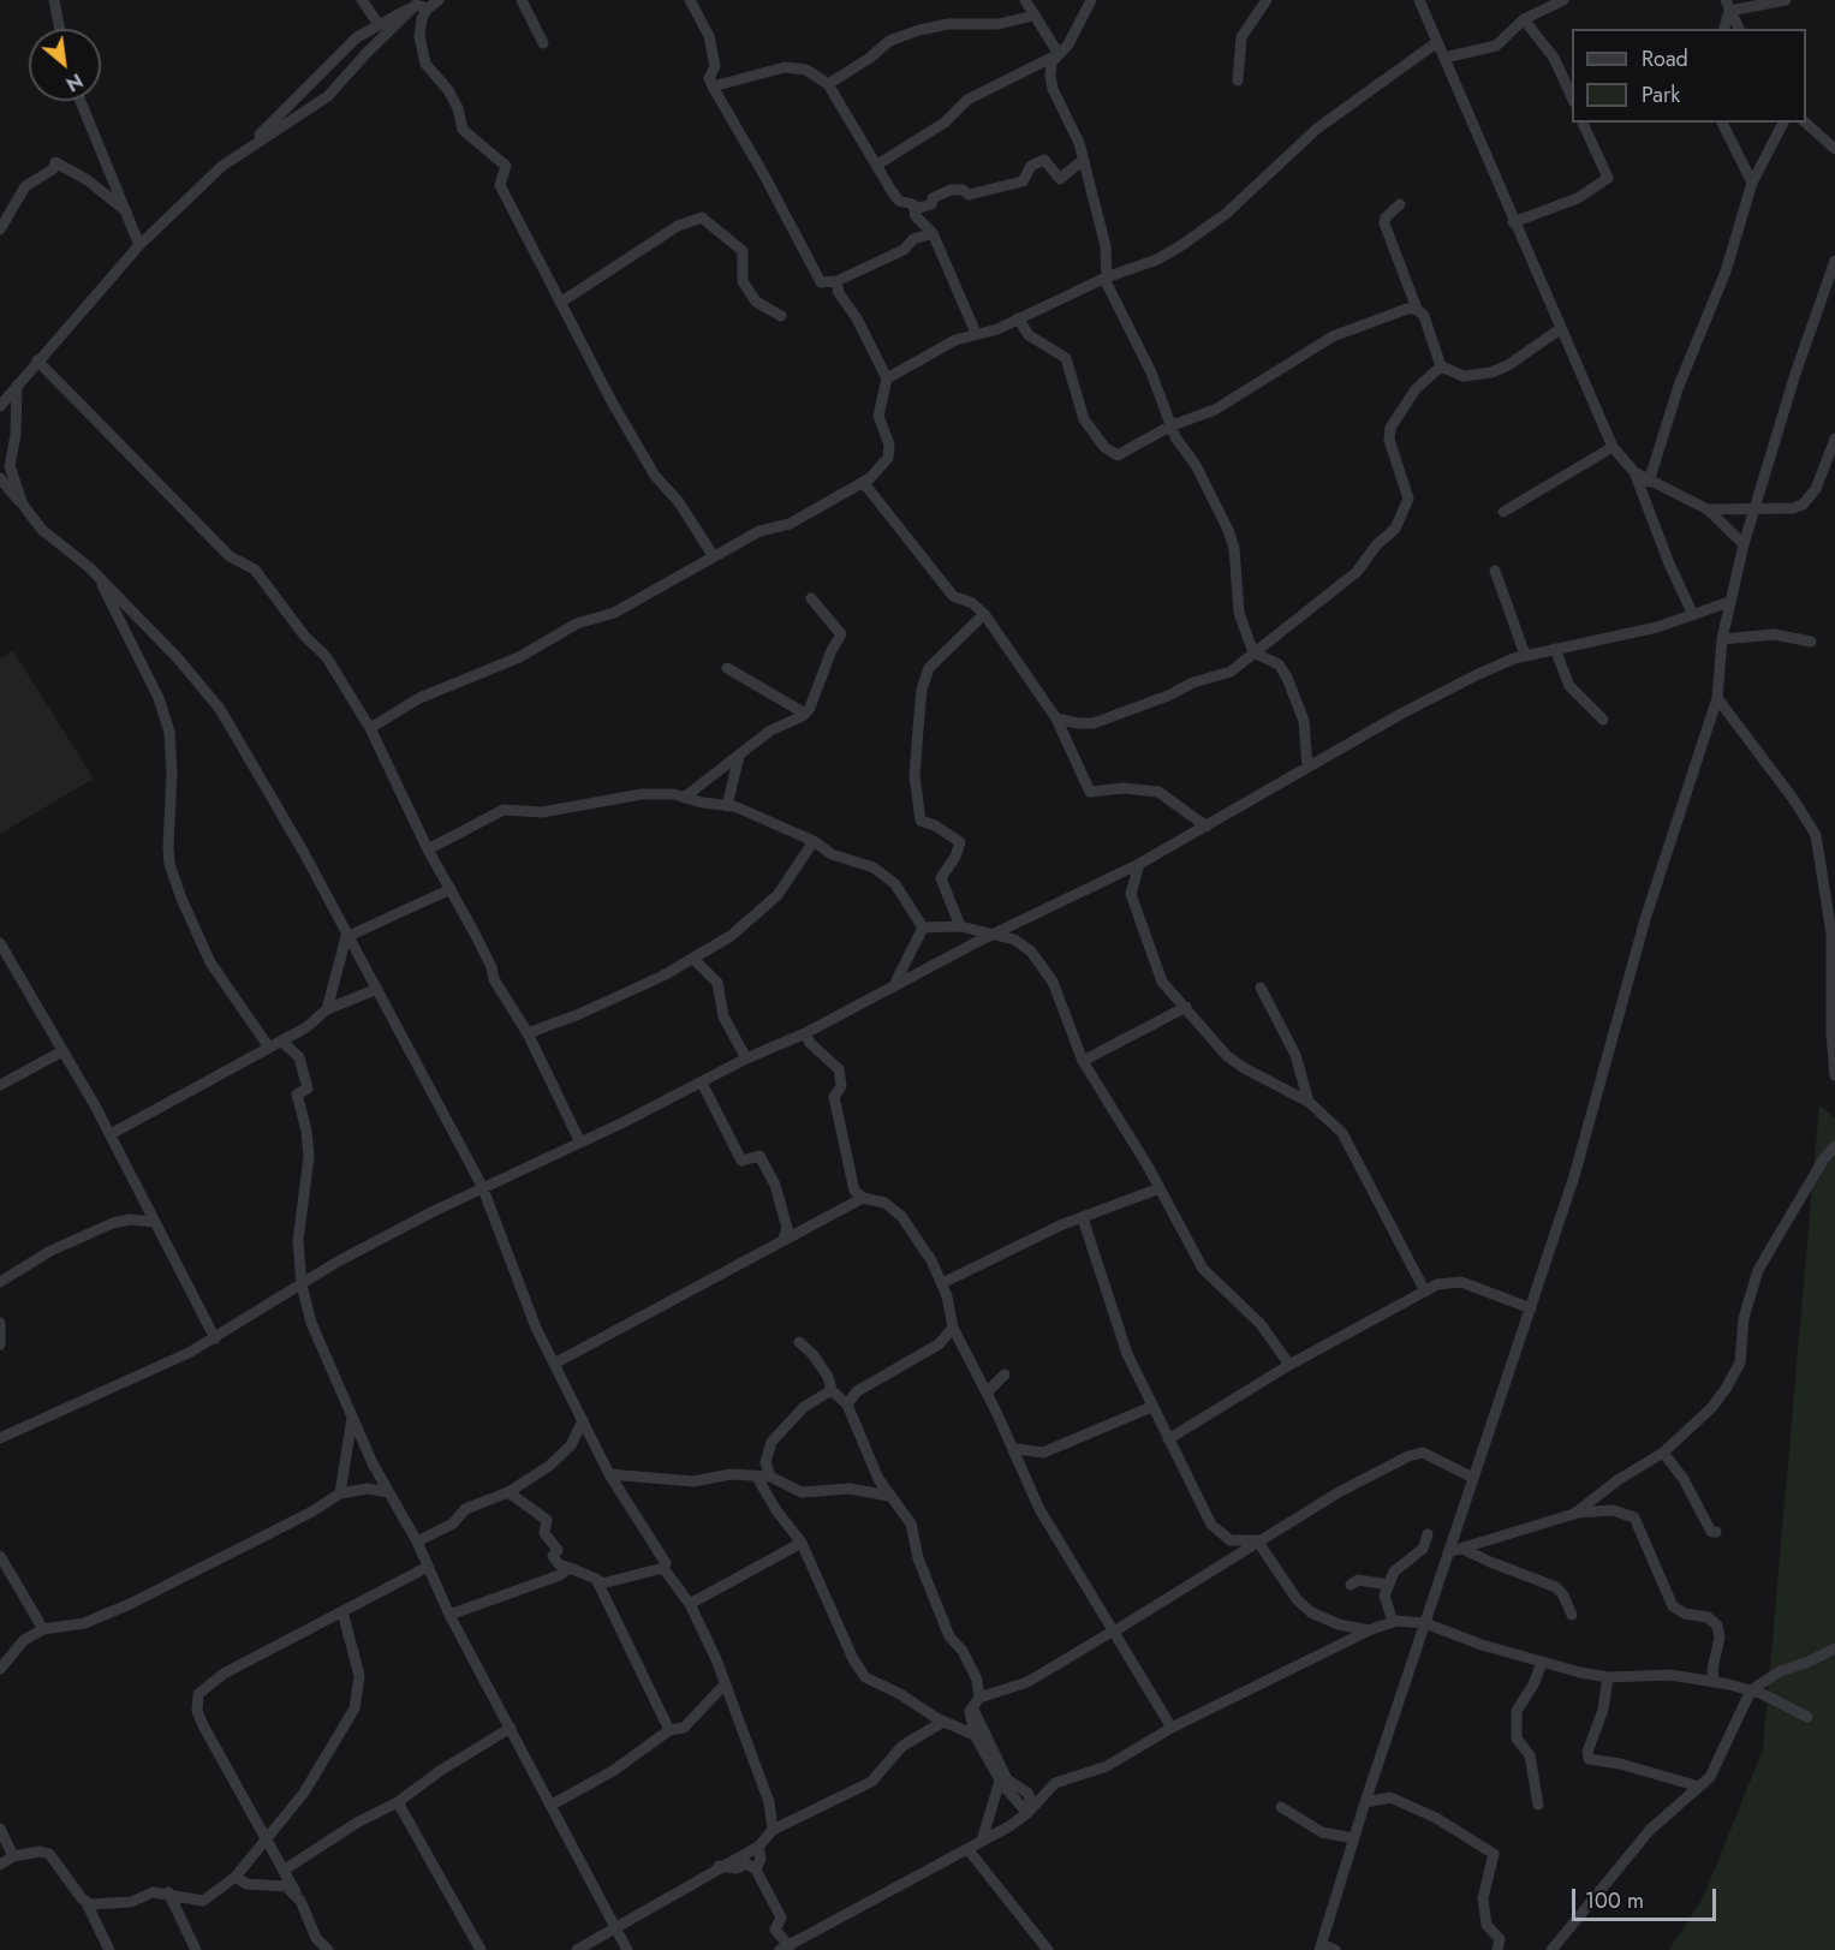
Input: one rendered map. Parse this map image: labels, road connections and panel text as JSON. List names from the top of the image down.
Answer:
{
  "legend": ["Road", "Park"],
  "scale_bar": "100 m",
  "north": "bottom right"
}
